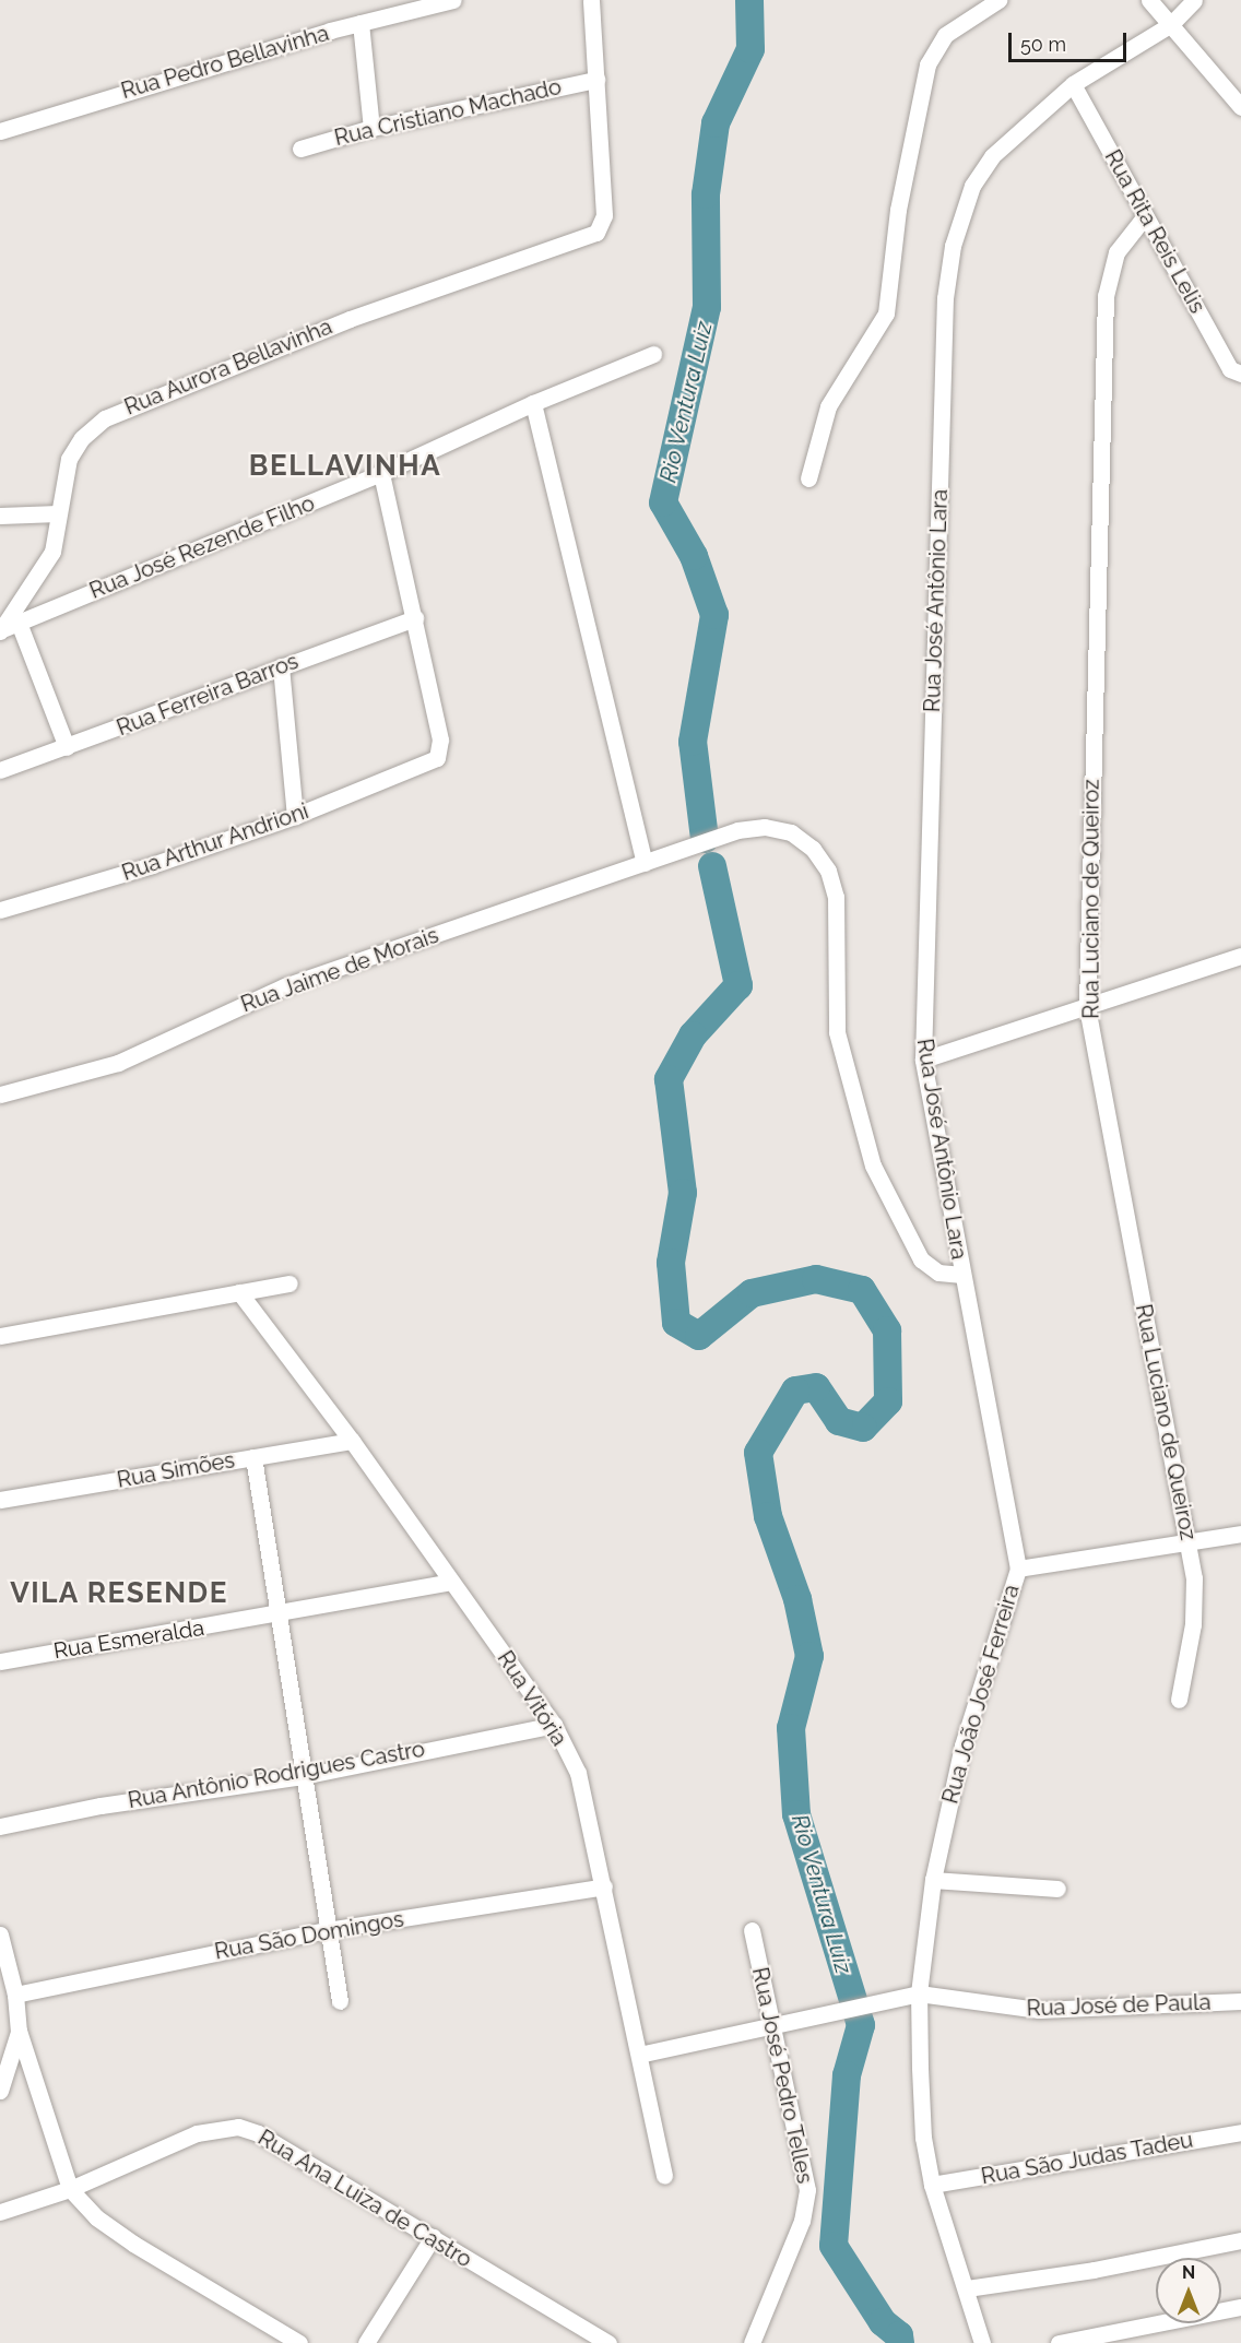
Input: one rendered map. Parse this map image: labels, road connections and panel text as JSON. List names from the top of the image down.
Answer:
{
  "streets": {
    "street": [
      "Rua Pedro Bellavinha",
      "Rua Cristiano Machado",
      "Rua Rita Reis Lelis",
      "Rua Aurora Bellavinha",
      "Rua José Rezende Filho",
      "Rua José Antônio Lara",
      "Rua Ferreira Barros",
      "Rua Arthur Andrioni",
      "Rua Luciano de Queiroz",
      "Rua Jaime de Morais",
      "Rua Simões",
      "Rua Esmeralda",
      "Rua João José Ferreira",
      "Rua Vitória",
      "Rua Antônio Rodrigues Castro",
      "Rua São Domingos",
      "Rua José de Paula",
      "Rua José Pedro Telles",
      "Rua São Judas Tadeu",
      "Rua Ana Luiza de Castro"
    ]
  },
  "crossings": [
    ["Rua Cristiano Machado", "Rua Aurora Bellavinha"],
    ["Rua Rita Reis Lelis", "Rua José Antônio Lara"],
    ["Rua Rita Reis Lelis", "Rua Luciano de Queiroz"],
    ["Rua Aurora Bellavinha", "Rua José Rezende Filho"],
    ["Rua José Antônio Lara", "Rua Jaime de Morais"],
    ["Rua José Antônio Lara", "Rua João José Ferreira"],
    ["Rua Ferreira Barros", "Rua Arthur Andrioni"],
    ["Rua Jaime de Morais", "Rua João José Ferreira"],
    ["Rua Simões", "Rua Vitória"],
    ["Rua Esmeralda", "Rua Vitória"],
    ["Rua João José Ferreira", "Rua José de Paula"],
    ["Rua João José Ferreira", "Rua São Judas Tadeu"],
    ["Rua Vitória", "Rua Antônio Rodrigues Castro"],
    ["Rua Vitória", "Rua São Domingos"]
  ],
  "districts": ["BELLAVINHA", "VILA RESENDE"],
  "water": ["Rio Ventura Luiz"],
  "scale_bar": "50 m",
  "north": "top"
}
